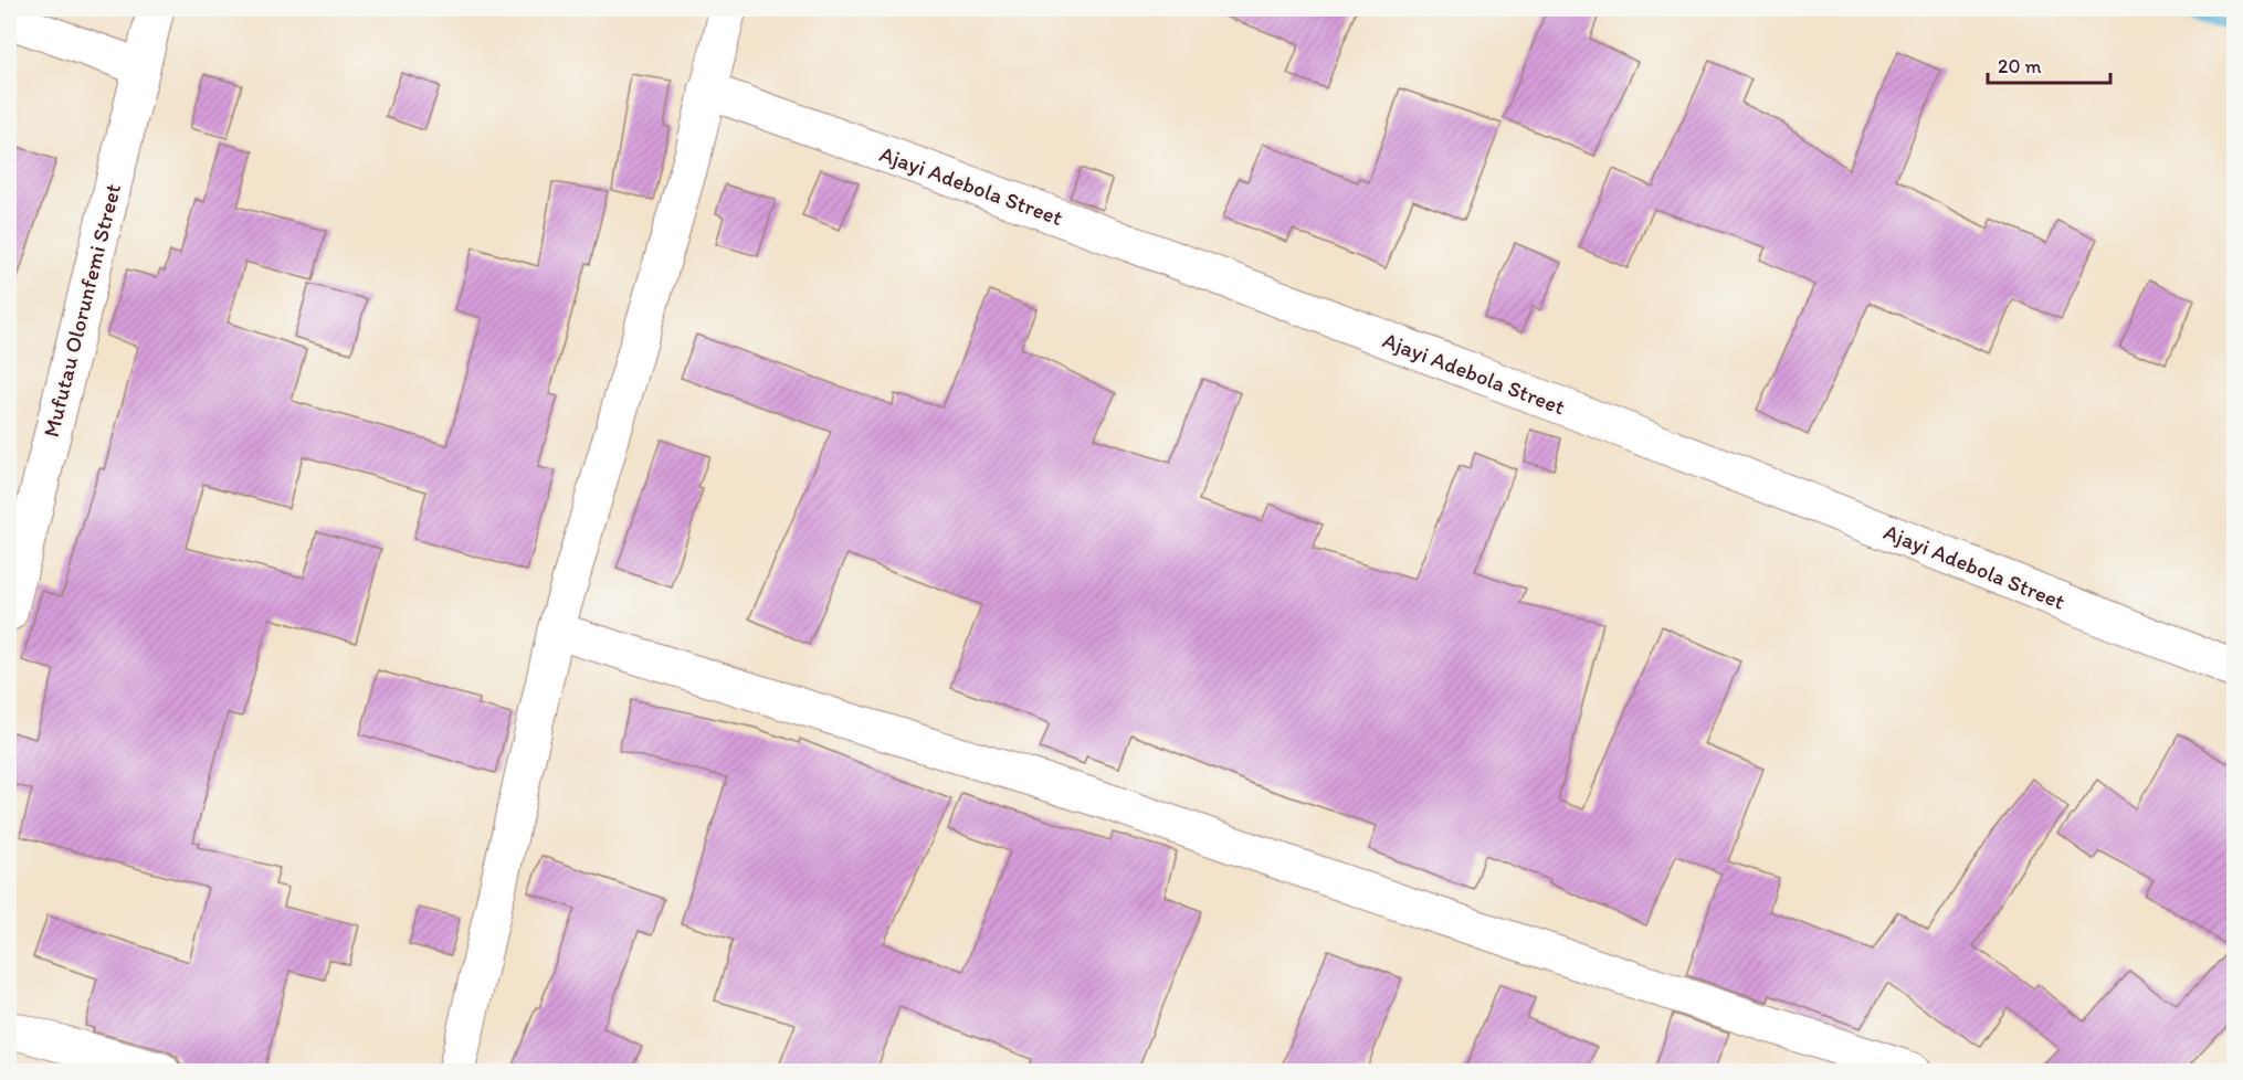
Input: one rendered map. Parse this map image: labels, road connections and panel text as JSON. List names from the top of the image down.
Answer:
{
  "streets": {
    "street": ["Ajayi Adebola Street", "Mufutau Olorunfemi Street"]
  },
  "scale_bar": "20 m"
}
